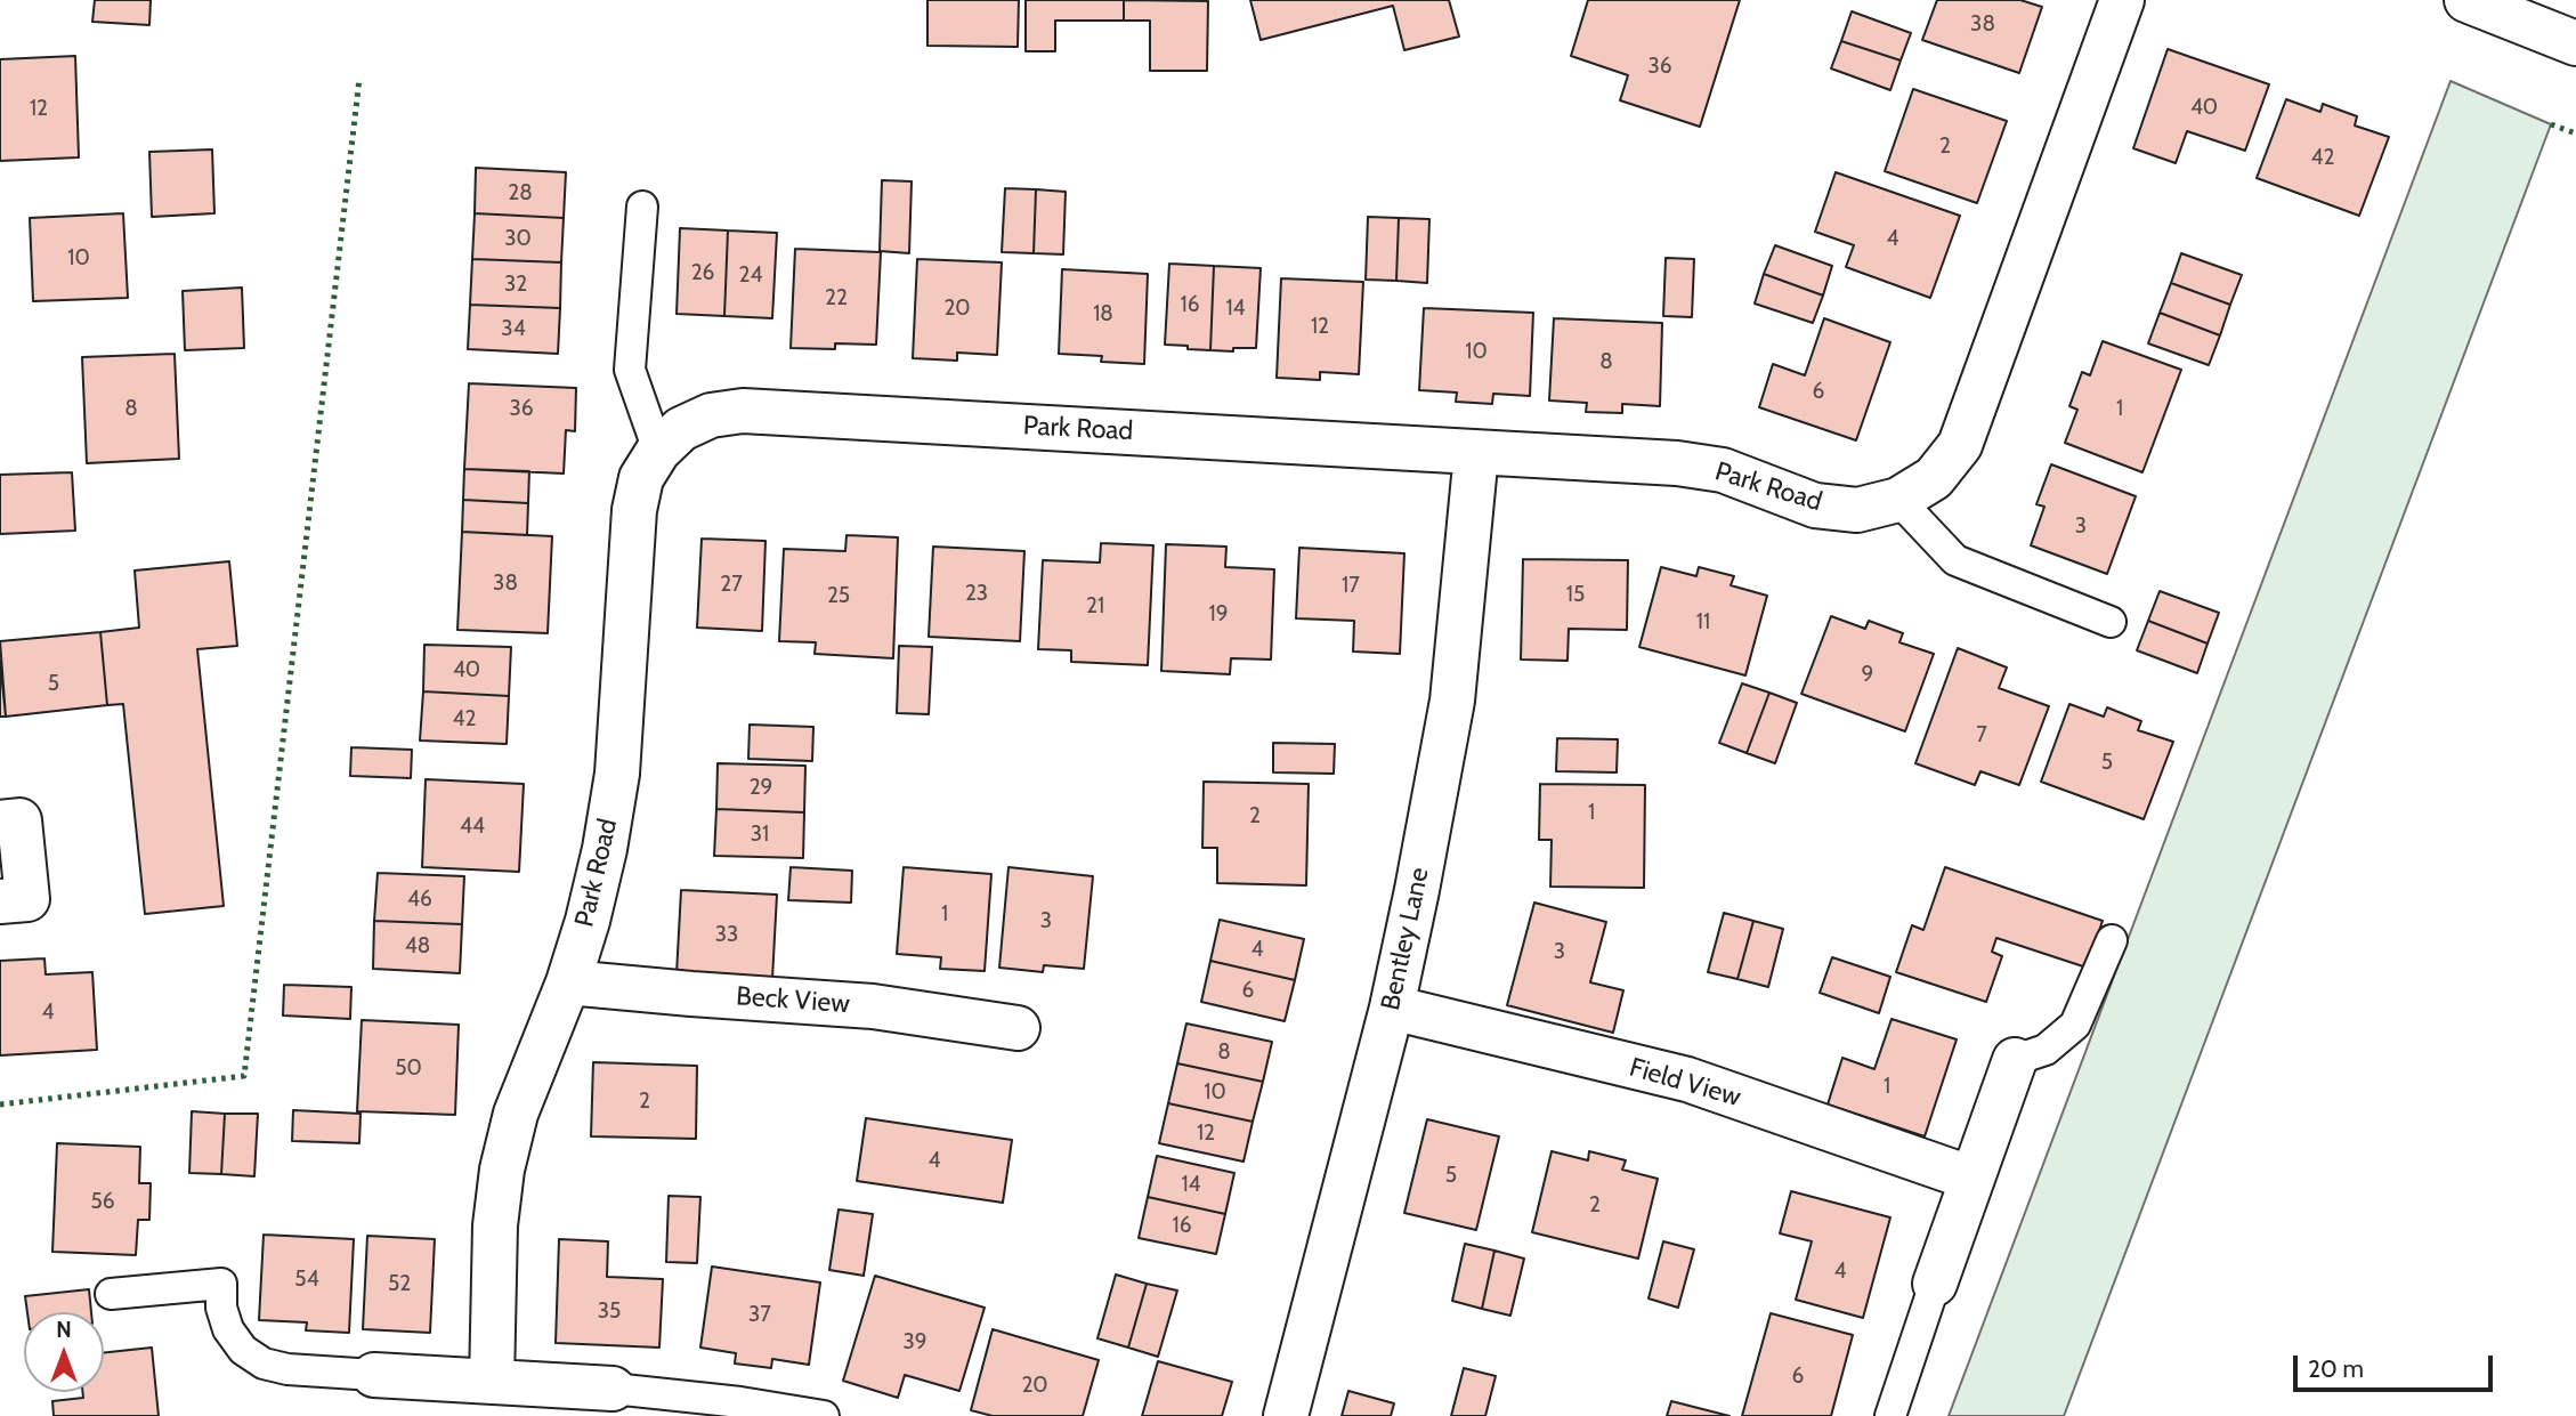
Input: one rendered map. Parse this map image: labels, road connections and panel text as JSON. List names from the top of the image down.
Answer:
{
  "streets": {
    "street": [
      "Park Road",
      "Bentley Lane",
      "Beck View",
      "Field View"
    ]
  },
  "crossings": [
    ["Park Road", "Bentley Lane"],
    ["Park Road", "Beck View"],
    ["Bentley Lane", "Field View"]
  ],
  "house_numbers": [
    "38",
    "36",
    "40",
    "12",
    "2",
    "42",
    "28",
    "30",
    "4",
    "10",
    "26",
    "24",
    "32",
    "22",
    "16",
    "20",
    "14",
    "18",
    "12",
    "34",
    "10",
    "8",
    "6",
    "8",
    "36",
    "1",
    "3",
    "38",
    "27",
    "17",
    "23",
    "15",
    "25",
    "21",
    "19",
    "11",
    "40",
    "9",
    "5",
    "42",
    "7",
    "5",
    "29",
    "1",
    "2",
    "44",
    "31",
    "46",
    "1",
    "3",
    "33",
    "48",
    "4",
    "3",
    "6",
    "4",
    "8",
    "50",
    "1",
    "10",
    "2",
    "12",
    "4",
    "5",
    "14",
    "56",
    "2",
    "16",
    "4",
    "54",
    "52",
    "35",
    "37",
    "39",
    "6",
    "20"
  ],
  "scale_bar": "20 m",
  "north": "top"
}
